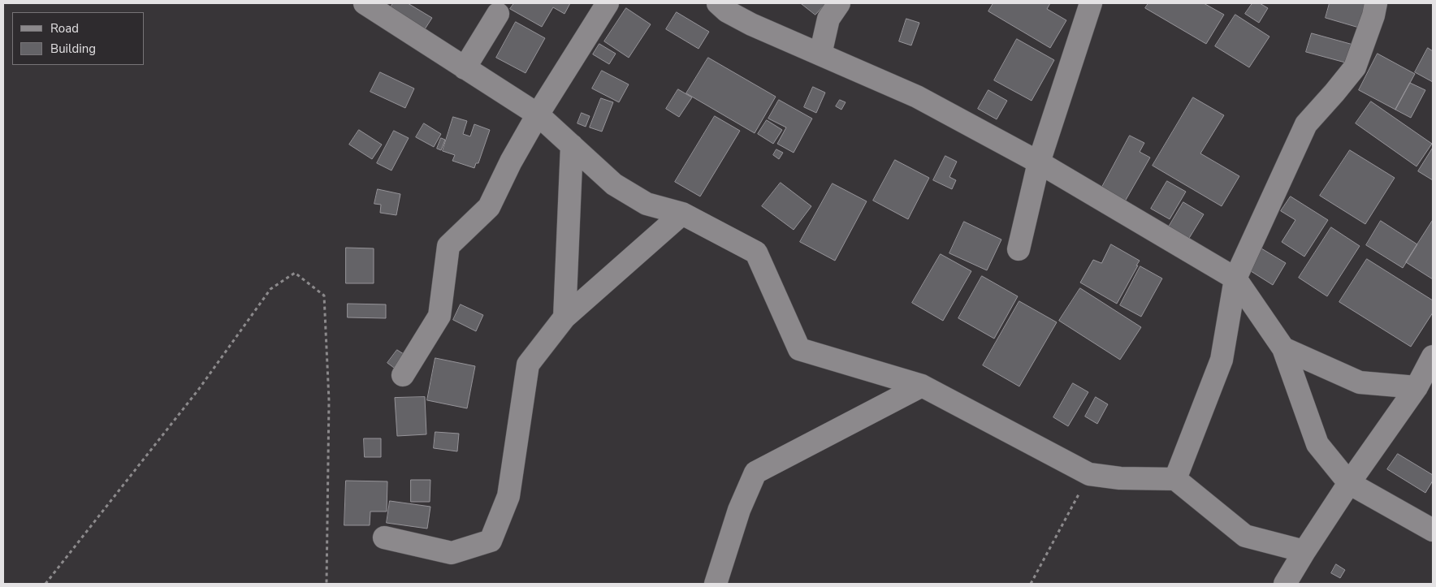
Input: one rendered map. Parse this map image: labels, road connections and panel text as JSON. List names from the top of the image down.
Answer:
{
  "legend": ["Road", "Building"]
}
